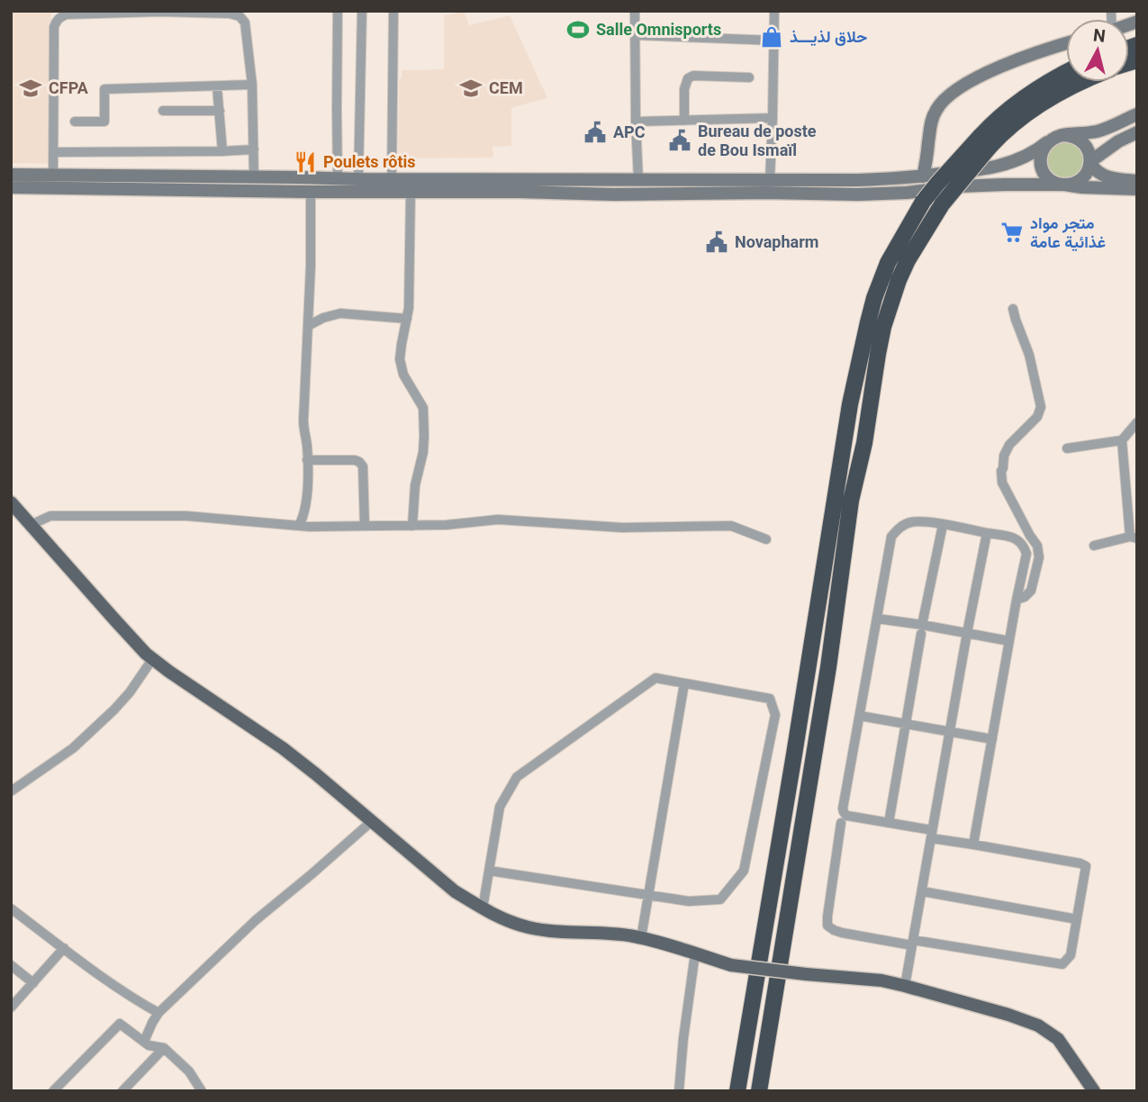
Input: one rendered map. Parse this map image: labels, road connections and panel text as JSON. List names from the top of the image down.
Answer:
{
  "places": {
    "sports": ["Salle Omnisports"],
    "shop": ["حلاق لذيـــذ"],
    "school or university": ["CFPA", "CEM"],
    "public building": ["APC", "Bureau de poste de Bou Ismaïl", "Novapharm"],
    "restaurant": ["Poulets rôtis"],
    "supermarket": ["متجر مواد غذائية عامة"]
  },
  "north": "top"
}
